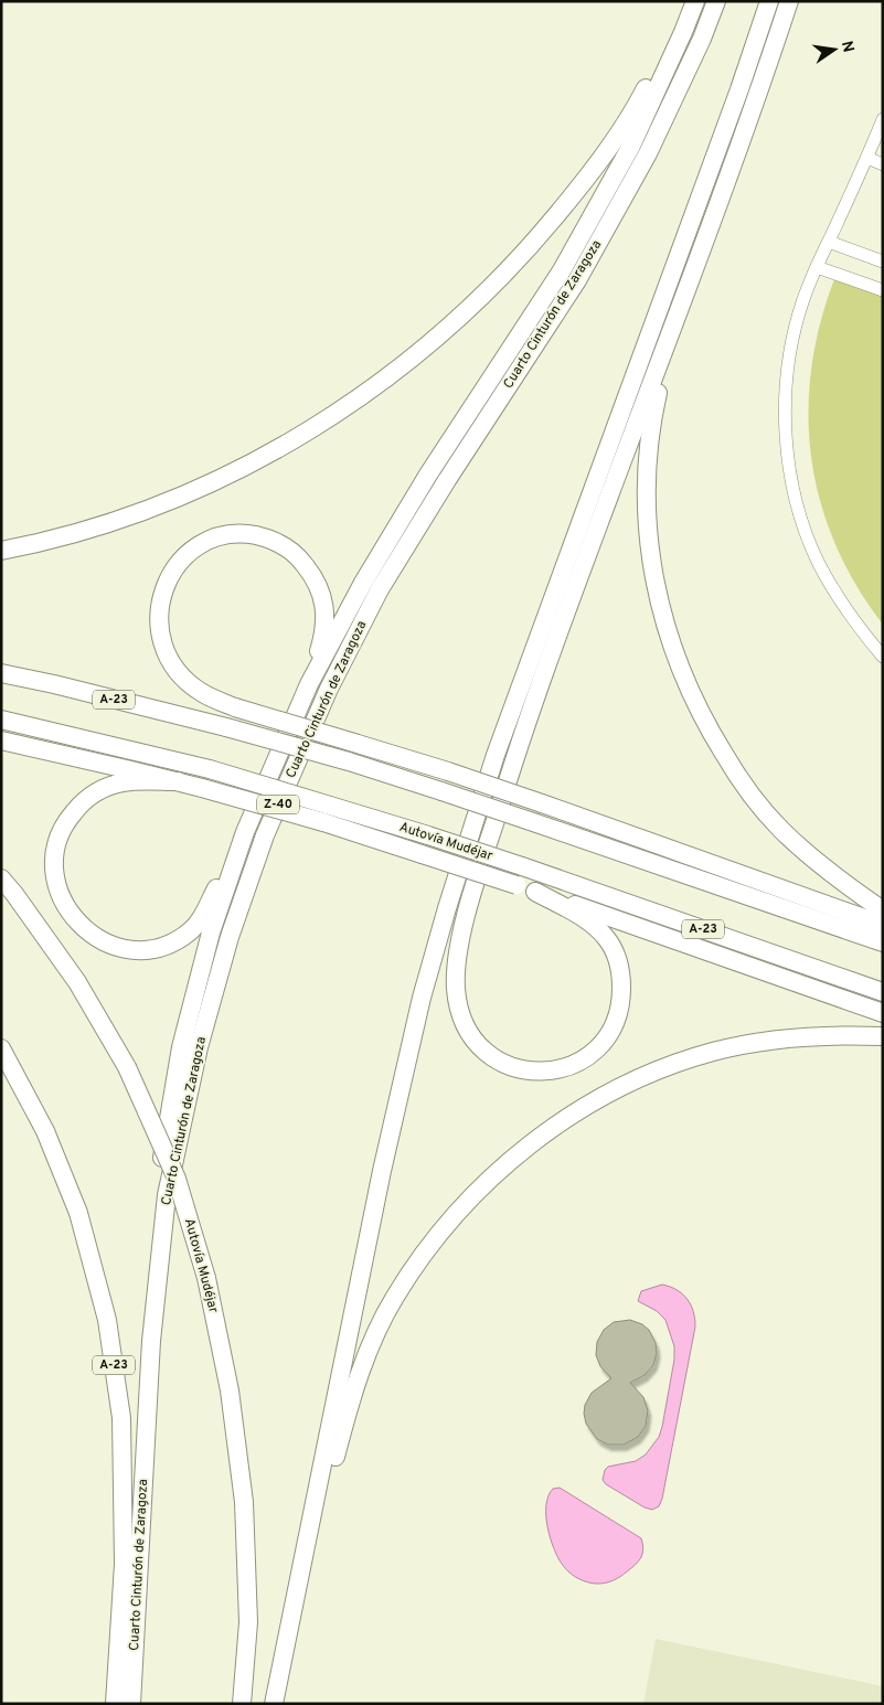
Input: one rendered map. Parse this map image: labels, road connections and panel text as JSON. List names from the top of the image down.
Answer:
{
  "streets": {
    "highway": [
      "Cuarto Cinturón de Zaragoza",
      "A-23",
      "Z-40",
      "Autovía Mudéjar"
    ]
  },
  "north": "right"
}
